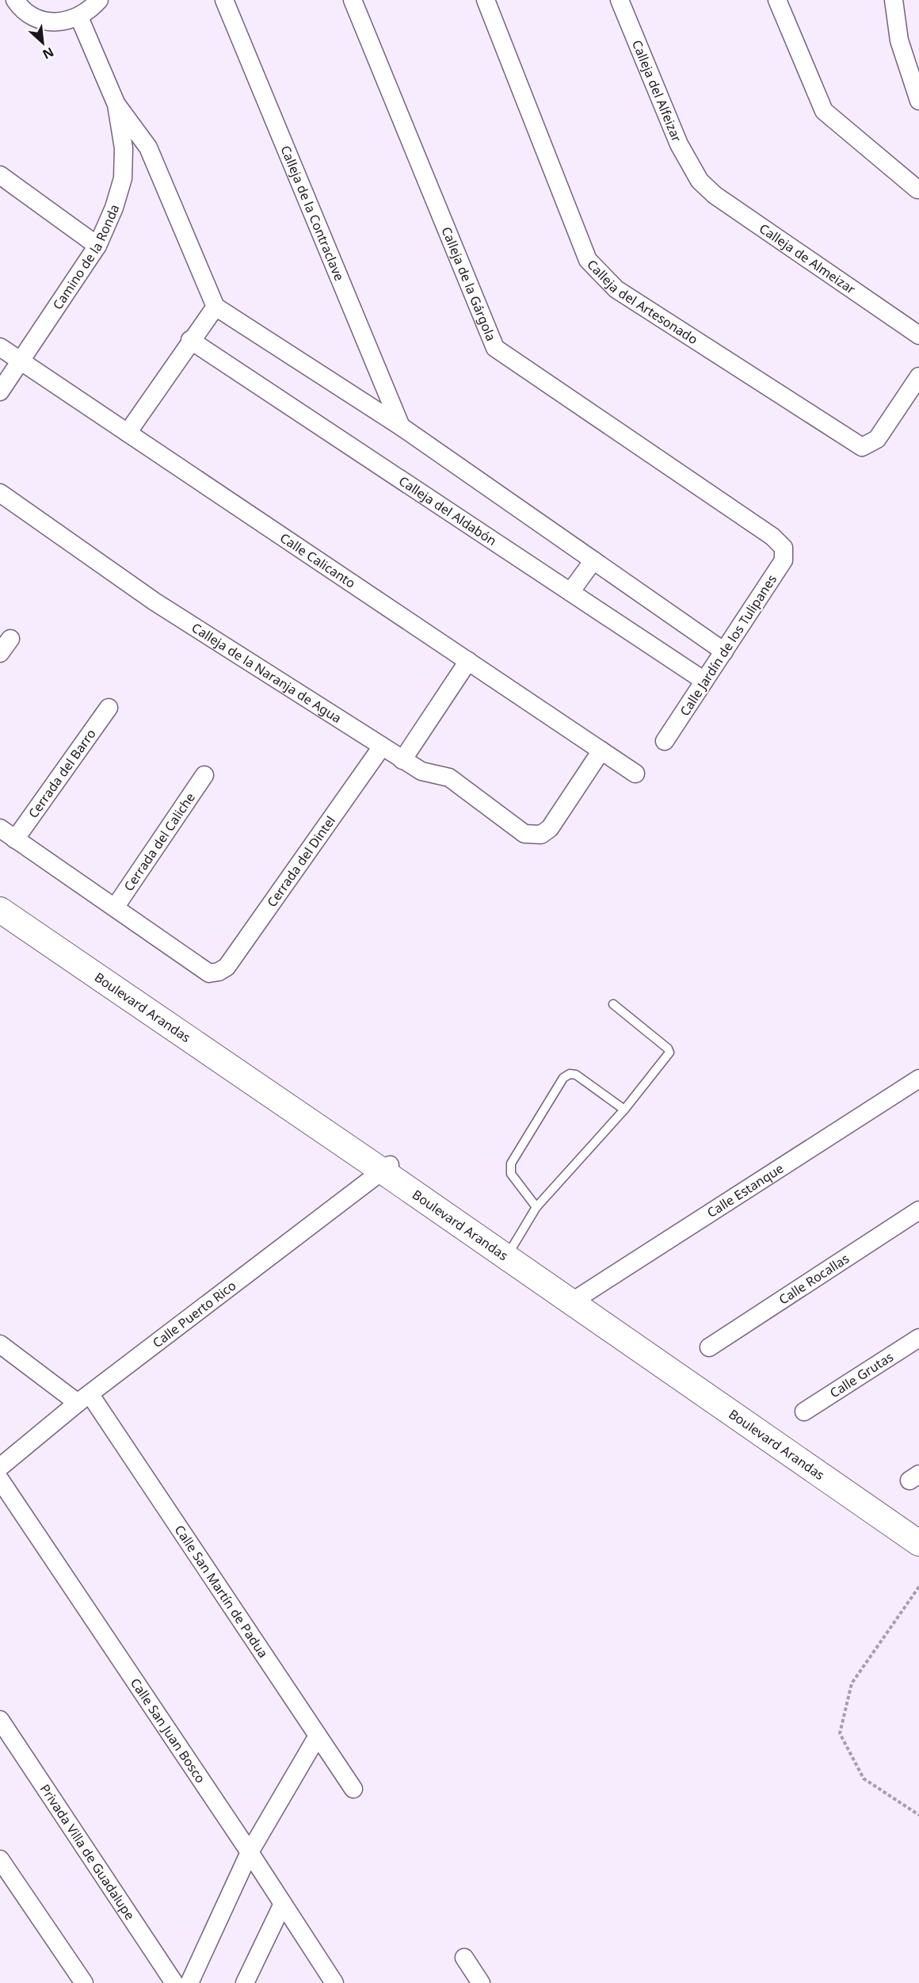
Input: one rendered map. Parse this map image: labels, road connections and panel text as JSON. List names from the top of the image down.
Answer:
{
  "streets": {
    "main road": ["Boulevard Arandas"],
    "street": [
      "Calleja del Alfeizar",
      "Calleja de la Contraclave",
      "Camino de la Ronda",
      "Calleja de Almeizar",
      "Calleja de la Gárgola",
      "Calleja del Artesonado",
      "Calleja del Aldabón",
      "Calle Calicanto",
      "Calle Jardín de los Tulipanes",
      "Calleja de la Naranja de Agua",
      "Cerrada del Barro",
      "Cerrada del Caliche",
      "Cerrada del Dintel",
      "Calle Estanque",
      "Calle Rocallas",
      "Calle Puerto Rico",
      "Calle Grutas",
      "Calle San Martín de Padua",
      "Calle San Juan Bosco",
      "Privada Villa de Guadalupe"
    ]
  },
  "crossings": [
    ["Calleja del Alfeizar", "Calleja de Almeizar"],
    ["Camino de la Ronda", "Calle Calicanto"],
    ["Calleja de la Gárgola", "Calle Jardín de los Tulipanes"],
    ["Calleja del Aldabón", "Calle Jardín de los Tulipanes"],
    ["Calle Calicanto", "Calleja de la Naranja de Agua"],
    ["Calleja de la Naranja de Agua", "Cerrada del Dintel"],
    ["Cerrada del Caliche", "Cerrada del Dintel"],
    ["Boulevard Arandas", "Calle Estanque"],
    ["Boulevard Arandas", "Calle Puerto Rico"],
    ["Calle Puerto Rico", "Calle San Martín de Padua"]
  ],
  "north": "bottom right"
}
